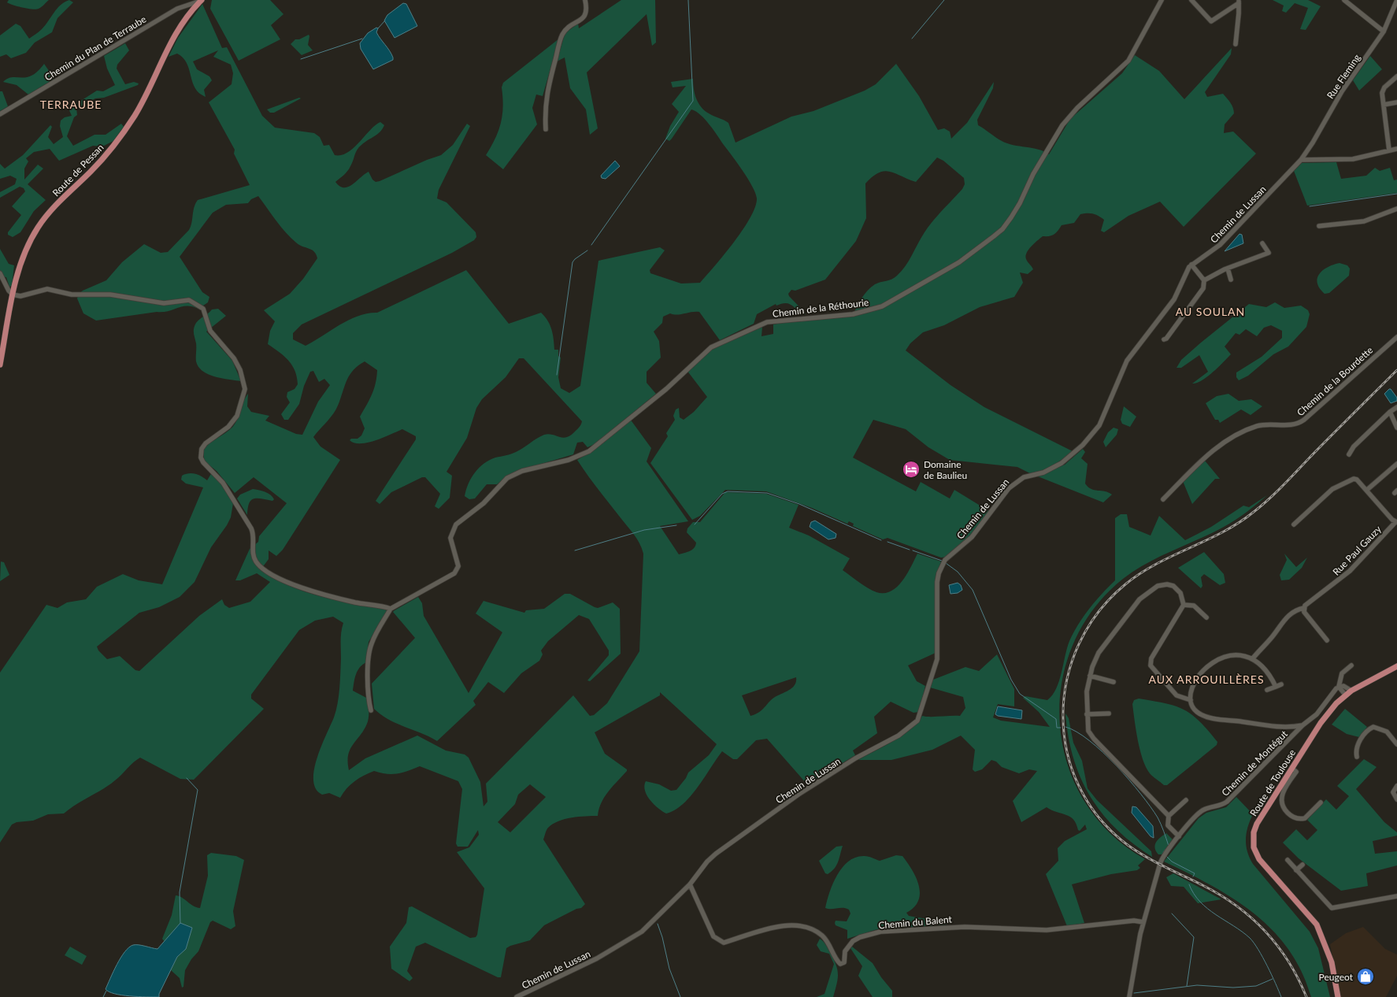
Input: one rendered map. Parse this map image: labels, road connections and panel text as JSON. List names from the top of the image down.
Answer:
{
  "streets": {
    "main road": ["Route de Pessan", "Route de Toulouse"],
    "street": [
      "Chemin du Plan de Terraube",
      "Rue Fleming",
      "Chemin de Lussan",
      "Chemin de la Réthourie",
      "Chemin de la Bourdette",
      "Rue Paul Gauzy",
      "Chemin de Montégut",
      "Chemin du Balent"
    ]
  },
  "crossings": [
    ["Chemin du Plan de Terraube", "Route de Pessan"],
    ["Rue Fleming", "Chemin de Lussan"],
    ["Chemin de Lussan", "Chemin du Balent"],
    ["Chemin de Montégut", "Chemin du Balent"]
  ],
  "districts": ["TERRAUBE", "AU SOULAN", "AUX ARROUILLÈRES"],
  "places": {
    "hotel": ["Domaine de Baulieu"],
    "shop": ["Peugeot"]
  }
}
